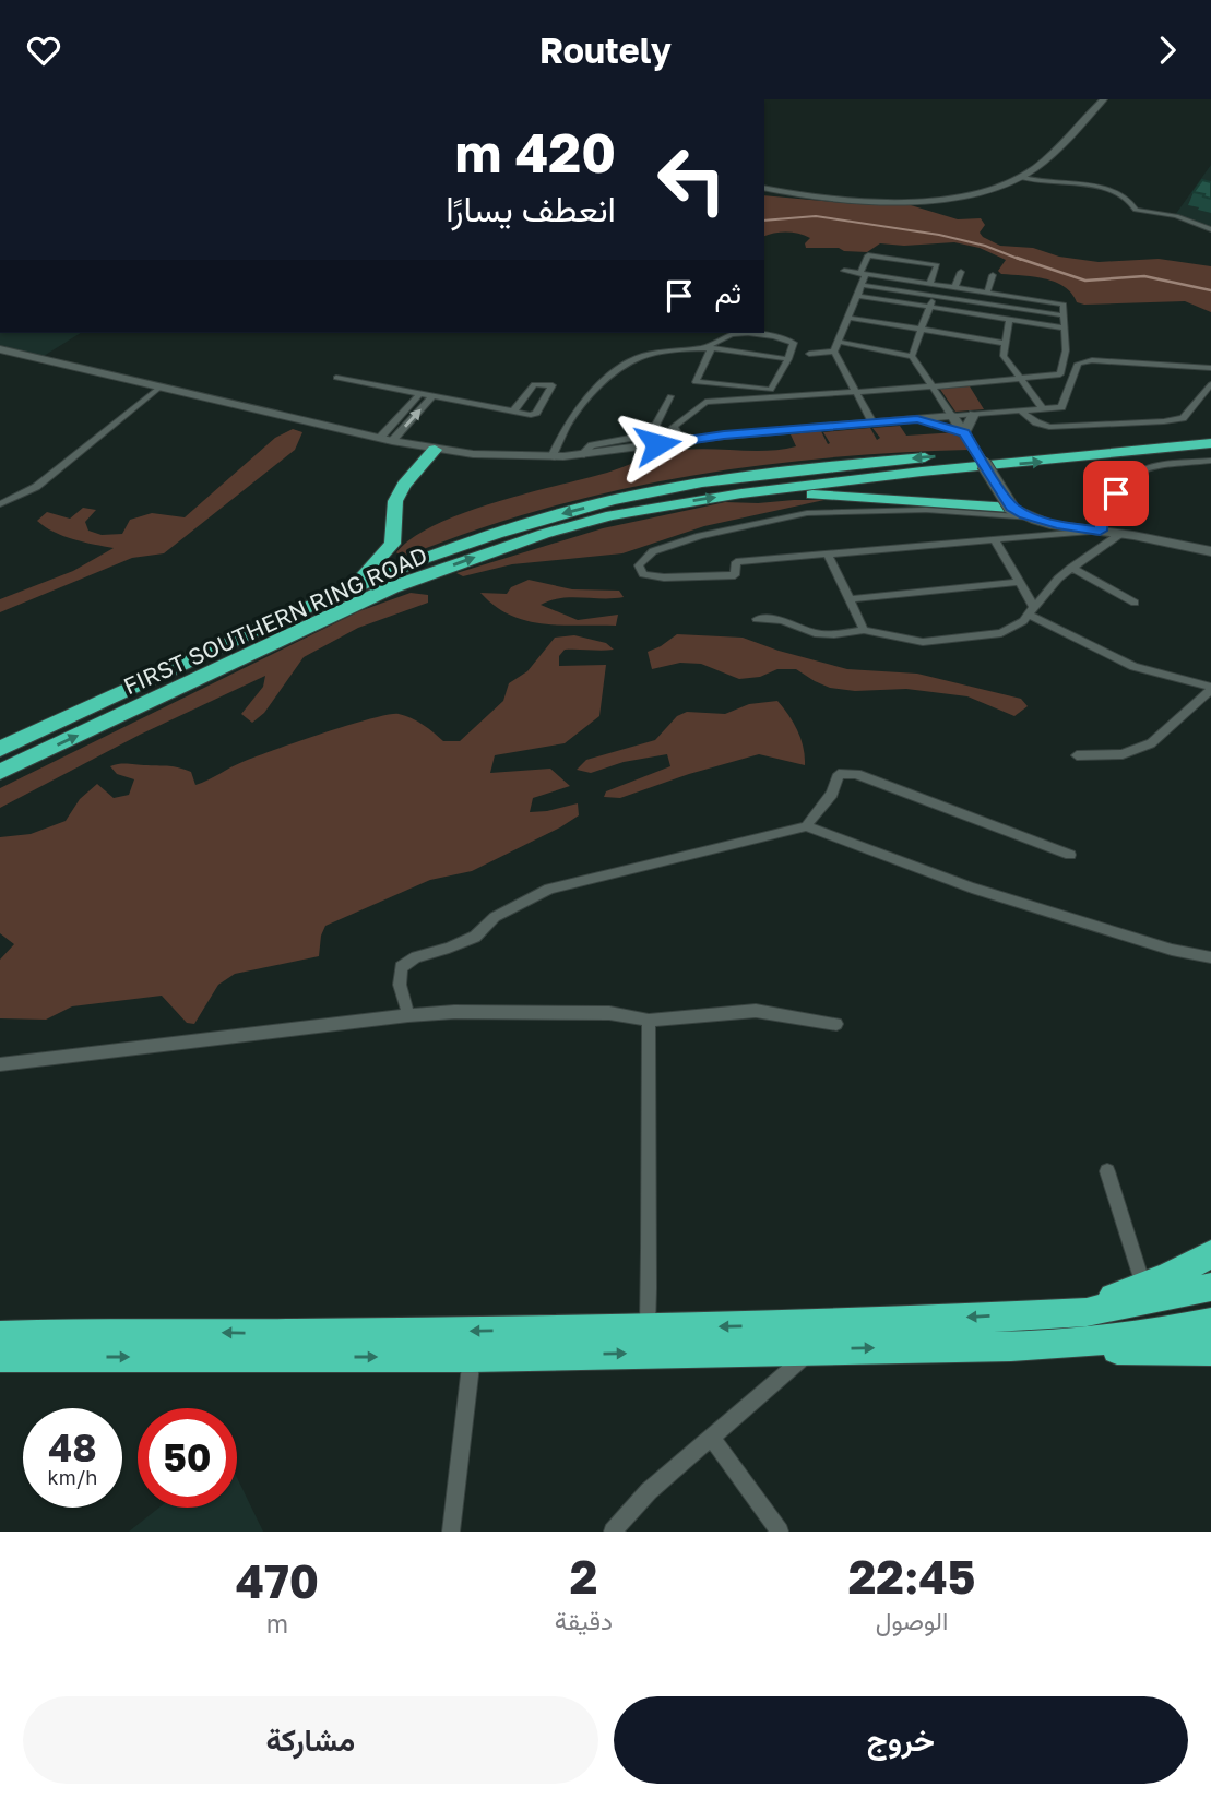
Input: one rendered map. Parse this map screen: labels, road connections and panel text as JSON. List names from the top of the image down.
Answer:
{
  "streets": {
    "highway": ["FIRST SOUTHERN RING ROAD"]
  },
  "page": {
    "header": "Routely",
    "turn": ["420 m", "انعطف يسارًا"],
    "then": "ثم",
    "speed": "48 km/h",
    "limit": "50",
    "eta": [
      "22:45",
      "الوصول",
      "2",
      "دقيقة",
      "470",
      "m"
    ],
    "buttons": ["خروج", "مشاركة"]
  }
}
